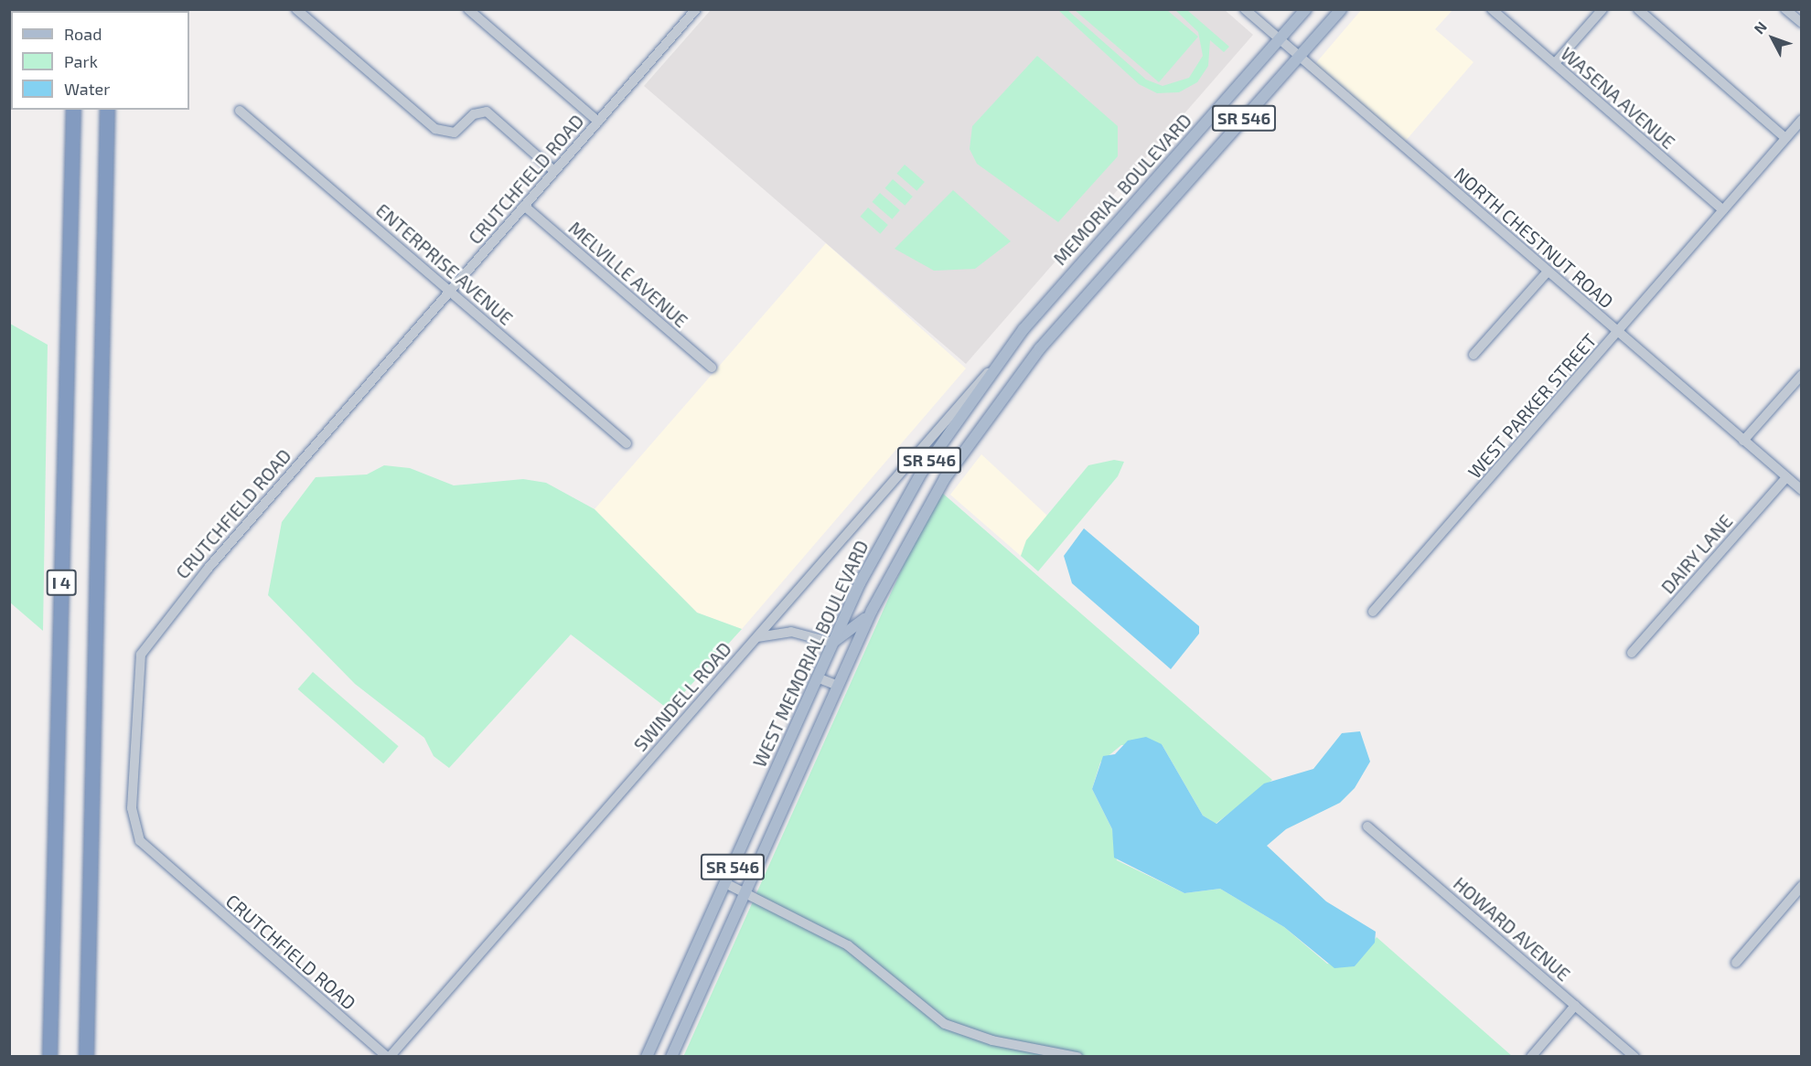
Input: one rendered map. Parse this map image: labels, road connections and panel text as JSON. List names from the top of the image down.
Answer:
{
  "streets": {
    "highway": ["I 4"],
    "main road": ["SR 546", "MEMORIAL BOULEVARD", "WEST MEMORIAL BOULEVARD"],
    "street": [
      "WASENA AVENUE",
      "CRUTCHFIELD ROAD",
      "NORTH CHESTNUT ROAD",
      "ENTERPRISE AVENUE",
      "MELVILLE AVENUE",
      "WEST PARKER STREET",
      "DAIRY LANE",
      "SWINDELL ROAD",
      "HOWARD AVENUE"
    ]
  },
  "crossings": [
    ["WASENA AVENUE", "WEST PARKER STREET"],
    ["SR 546", "NORTH CHESTNUT ROAD"],
    ["SR 546", "WEST MEMORIAL BOULEVARD"],
    ["CRUTCHFIELD ROAD", "ENTERPRISE AVENUE"],
    ["CRUTCHFIELD ROAD", "MELVILLE AVENUE"],
    ["CRUTCHFIELD ROAD", "SWINDELL ROAD"],
    ["MEMORIAL BOULEVARD", "NORTH CHESTNUT ROAD"],
    ["MEMORIAL BOULEVARD", "WEST MEMORIAL BOULEVARD"],
    ["NORTH CHESTNUT ROAD", "WEST PARKER STREET"],
    ["NORTH CHESTNUT ROAD", "DAIRY LANE"],
    ["NORTH CHESTNUT ROAD", "WEST MEMORIAL BOULEVARD"],
    ["WEST MEMORIAL BOULEVARD", "SWINDELL ROAD"]
  ],
  "legend": ["Road", "Park", "Water"],
  "north": "top left"
}
